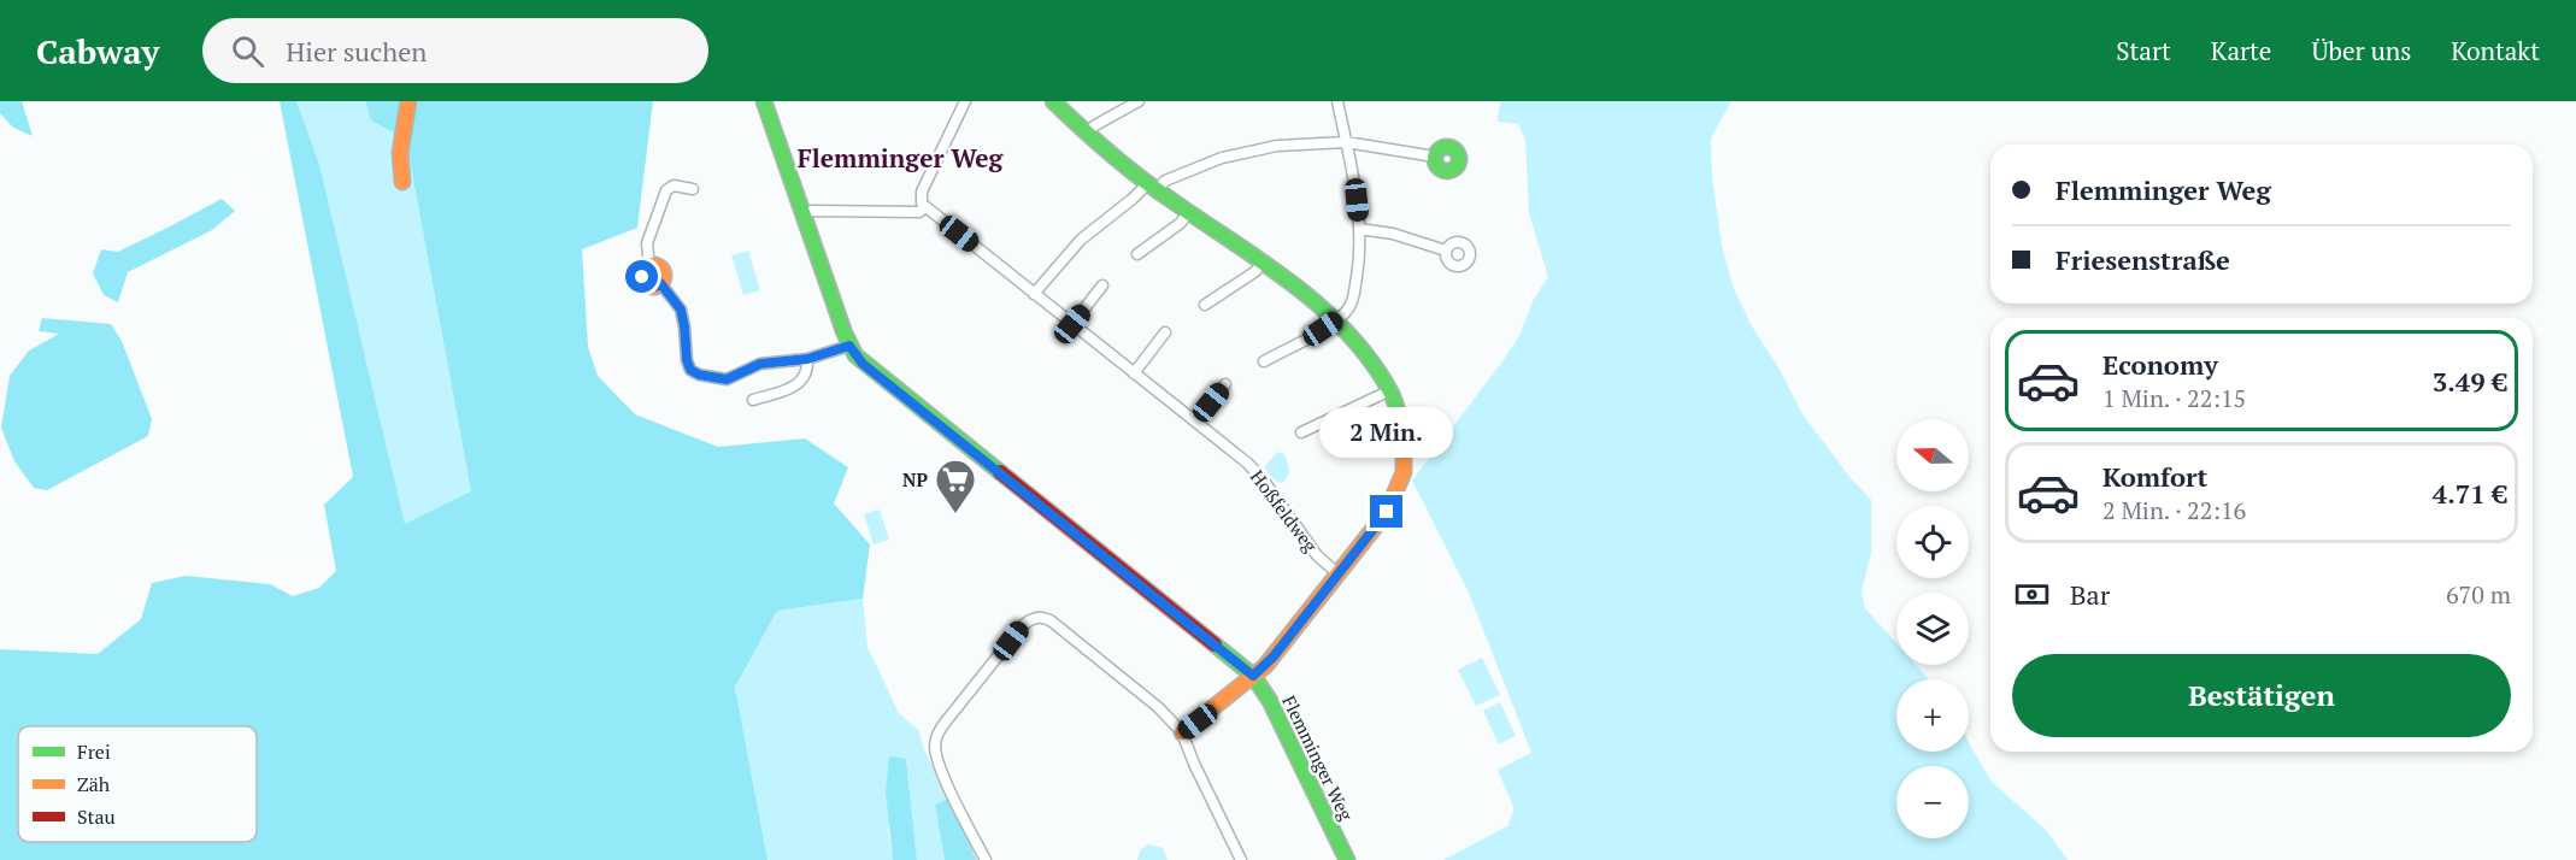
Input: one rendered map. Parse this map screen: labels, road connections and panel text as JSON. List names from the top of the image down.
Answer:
{
  "streets": {
    "street": ["Hoßfeldweg", "Flemminger Weg"]
  },
  "districts": ["Flemminger Weg"],
  "places": {
    "supermarket": ["NP"]
  },
  "legend": ["Frei", "Zäh", "Stau"],
  "north": "left",
  "page": {
    "header": "Cabway",
    "search": "Hier suchen",
    "nav": [
      "Start",
      "Karte",
      "Über uns",
      "Kontakt"
    ],
    "banner": ["Flemminger Weg", "Friesenstraße"],
    "list": [
      {
        "name": "Economy",
        "note": "1 Min. · 22:15",
        "value": "3.49 €"
      },
      {
        "name": "Komfort",
        "note": "2 Min. · 22:16",
        "value": "4.71 €"
      }
    ],
    "bubble": "2 Min.",
    "map_buttons": ["+", "−"],
    "pay": ["Bar", "670 m"],
    "buttons": "Bestätigen"
  }
}
